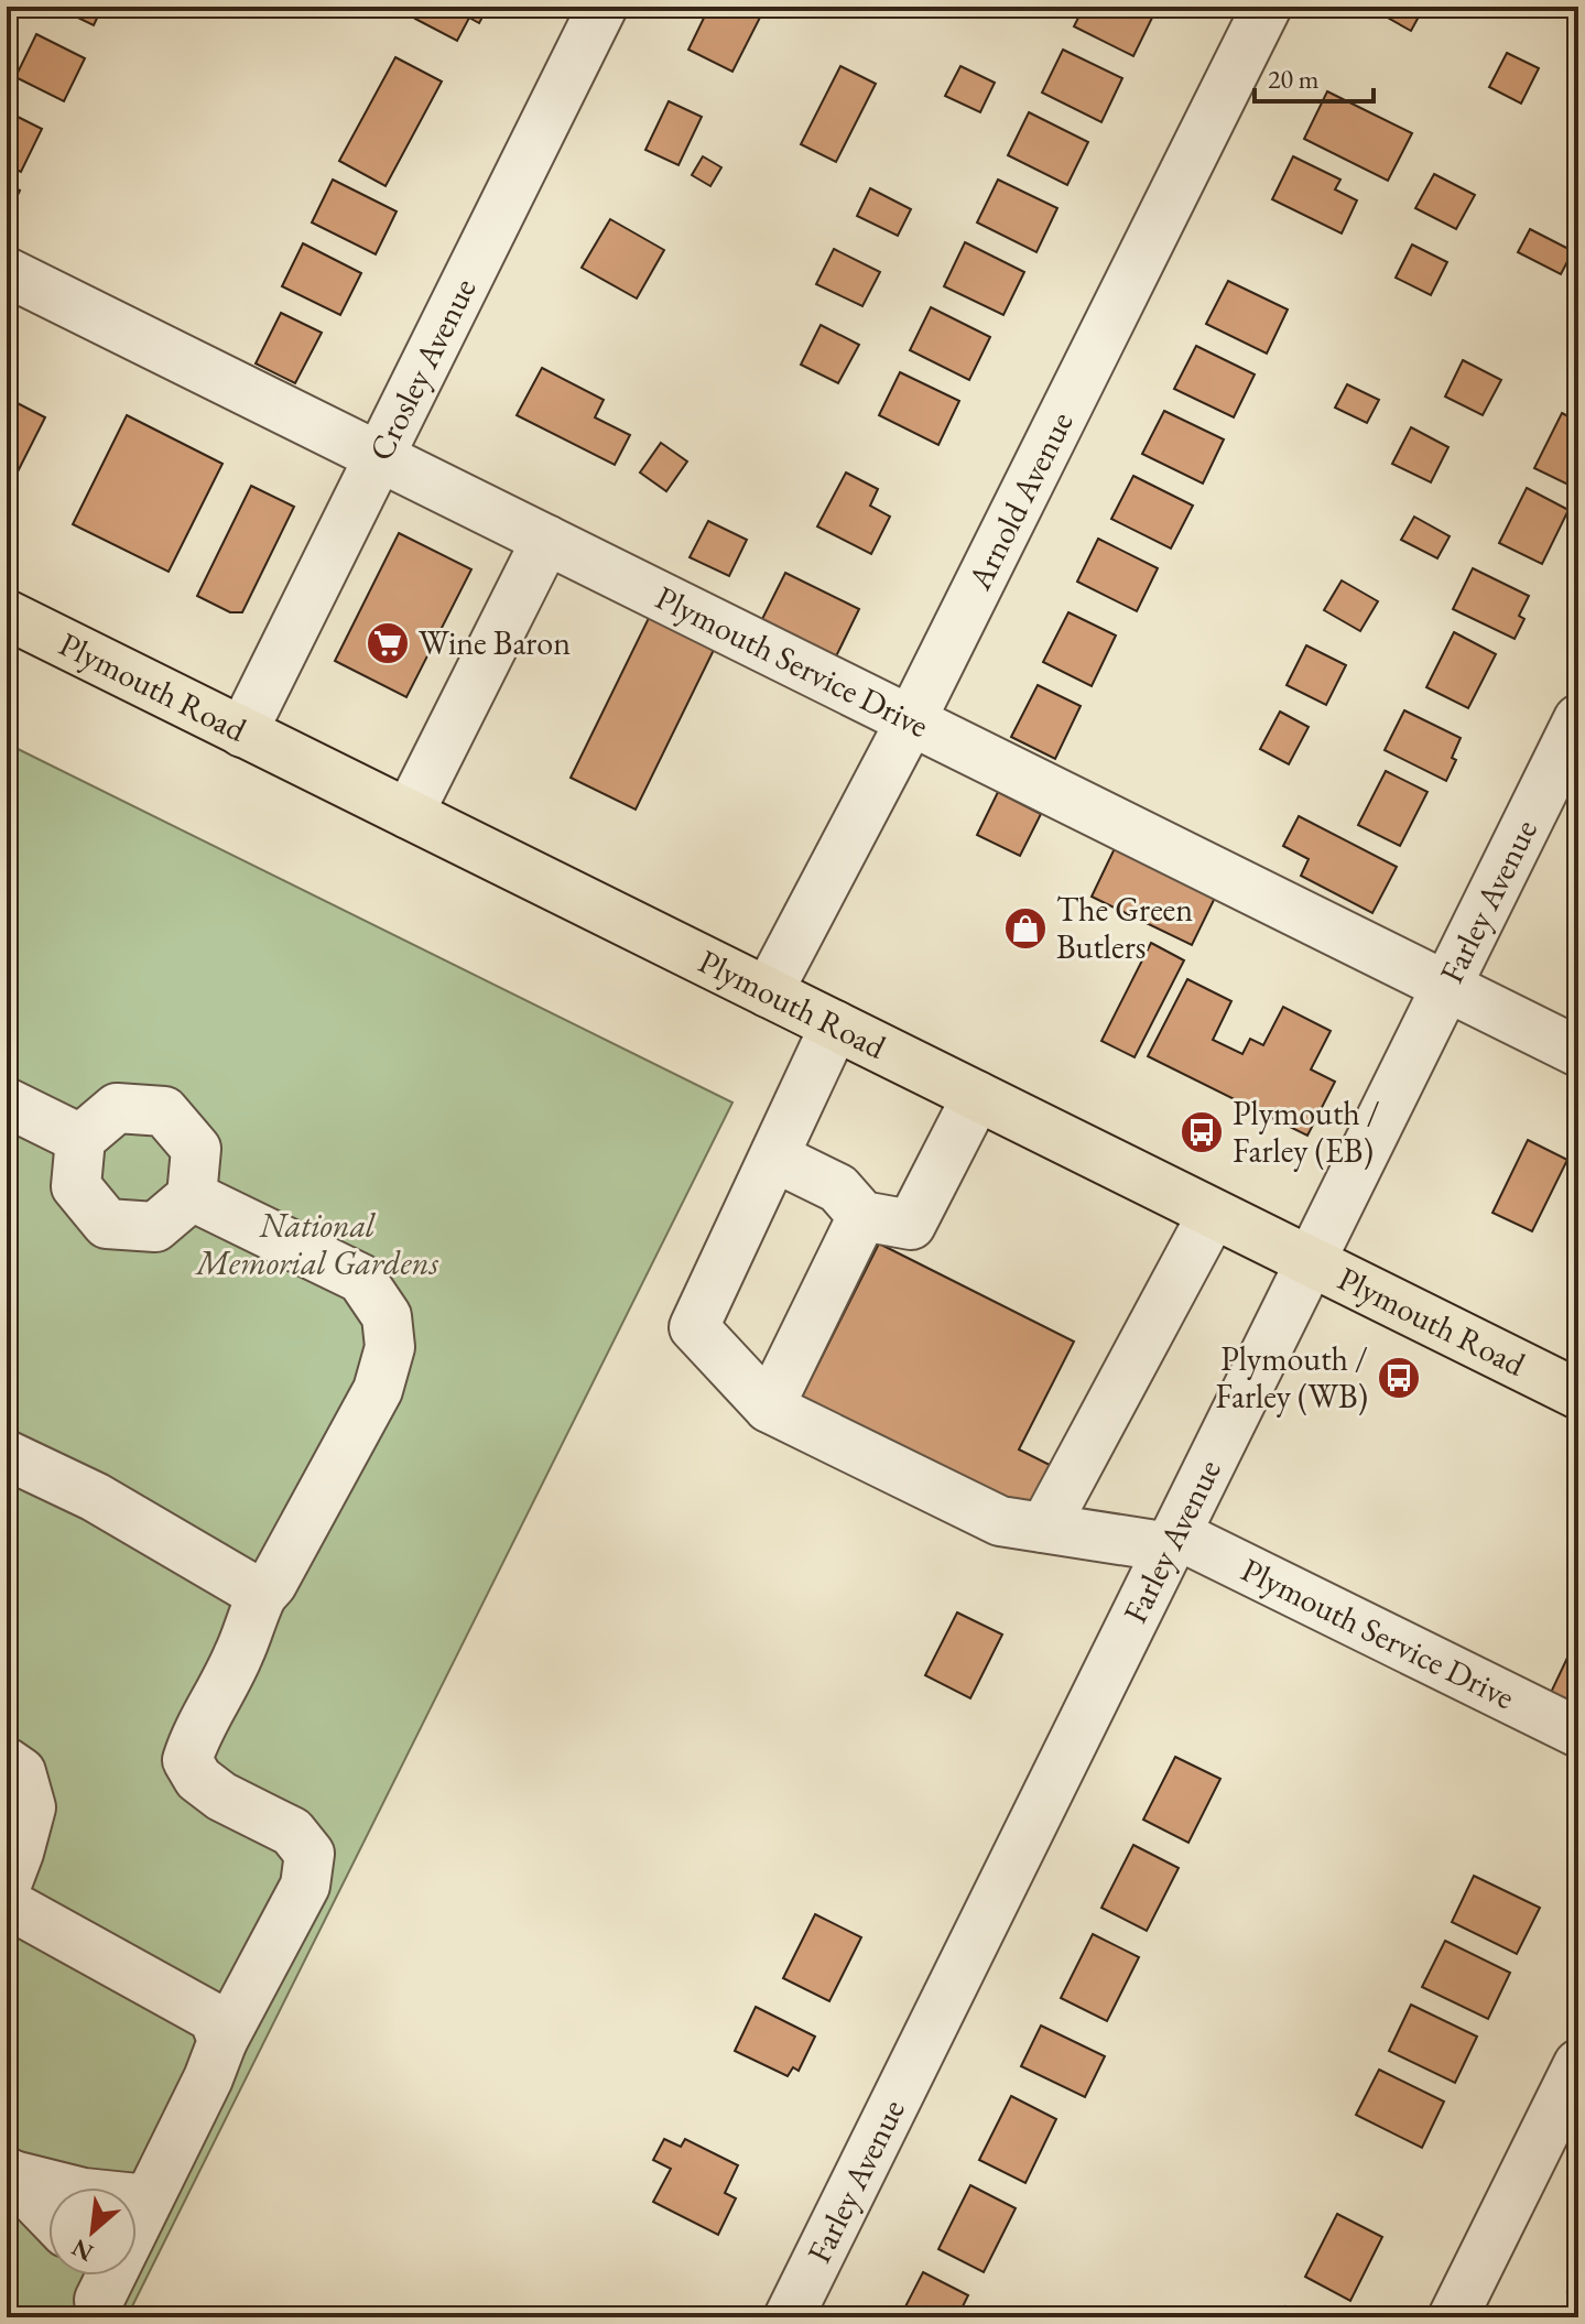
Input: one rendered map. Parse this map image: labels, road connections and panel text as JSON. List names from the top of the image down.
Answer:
{
  "streets": {
    "main road": ["Plymouth Road"],
    "street": [
      "Crosley Avenue",
      "Arnold Avenue",
      "Plymouth Service Drive",
      "Farley Avenue"
    ]
  },
  "crossings": [
    ["Crosley Avenue", "Plymouth Service Drive"],
    ["Crosley Avenue", "Plymouth Road"],
    ["Arnold Avenue", "Plymouth Service Drive"],
    ["Arnold Avenue", "Plymouth Road"],
    ["Plymouth Service Drive", "Farley Avenue"],
    ["Plymouth Road", "Farley Avenue"]
  ],
  "parks": ["National Memorial Gardens"],
  "places": {
    "supermarket": ["Wine Baron"],
    "shop": ["The Green Butlers"],
    "bus stop": ["Plymouth / Farley (EB)", "Plymouth / Farley (WB)"]
  },
  "scale_bar": "20 m",
  "north": "bottom left"
}
